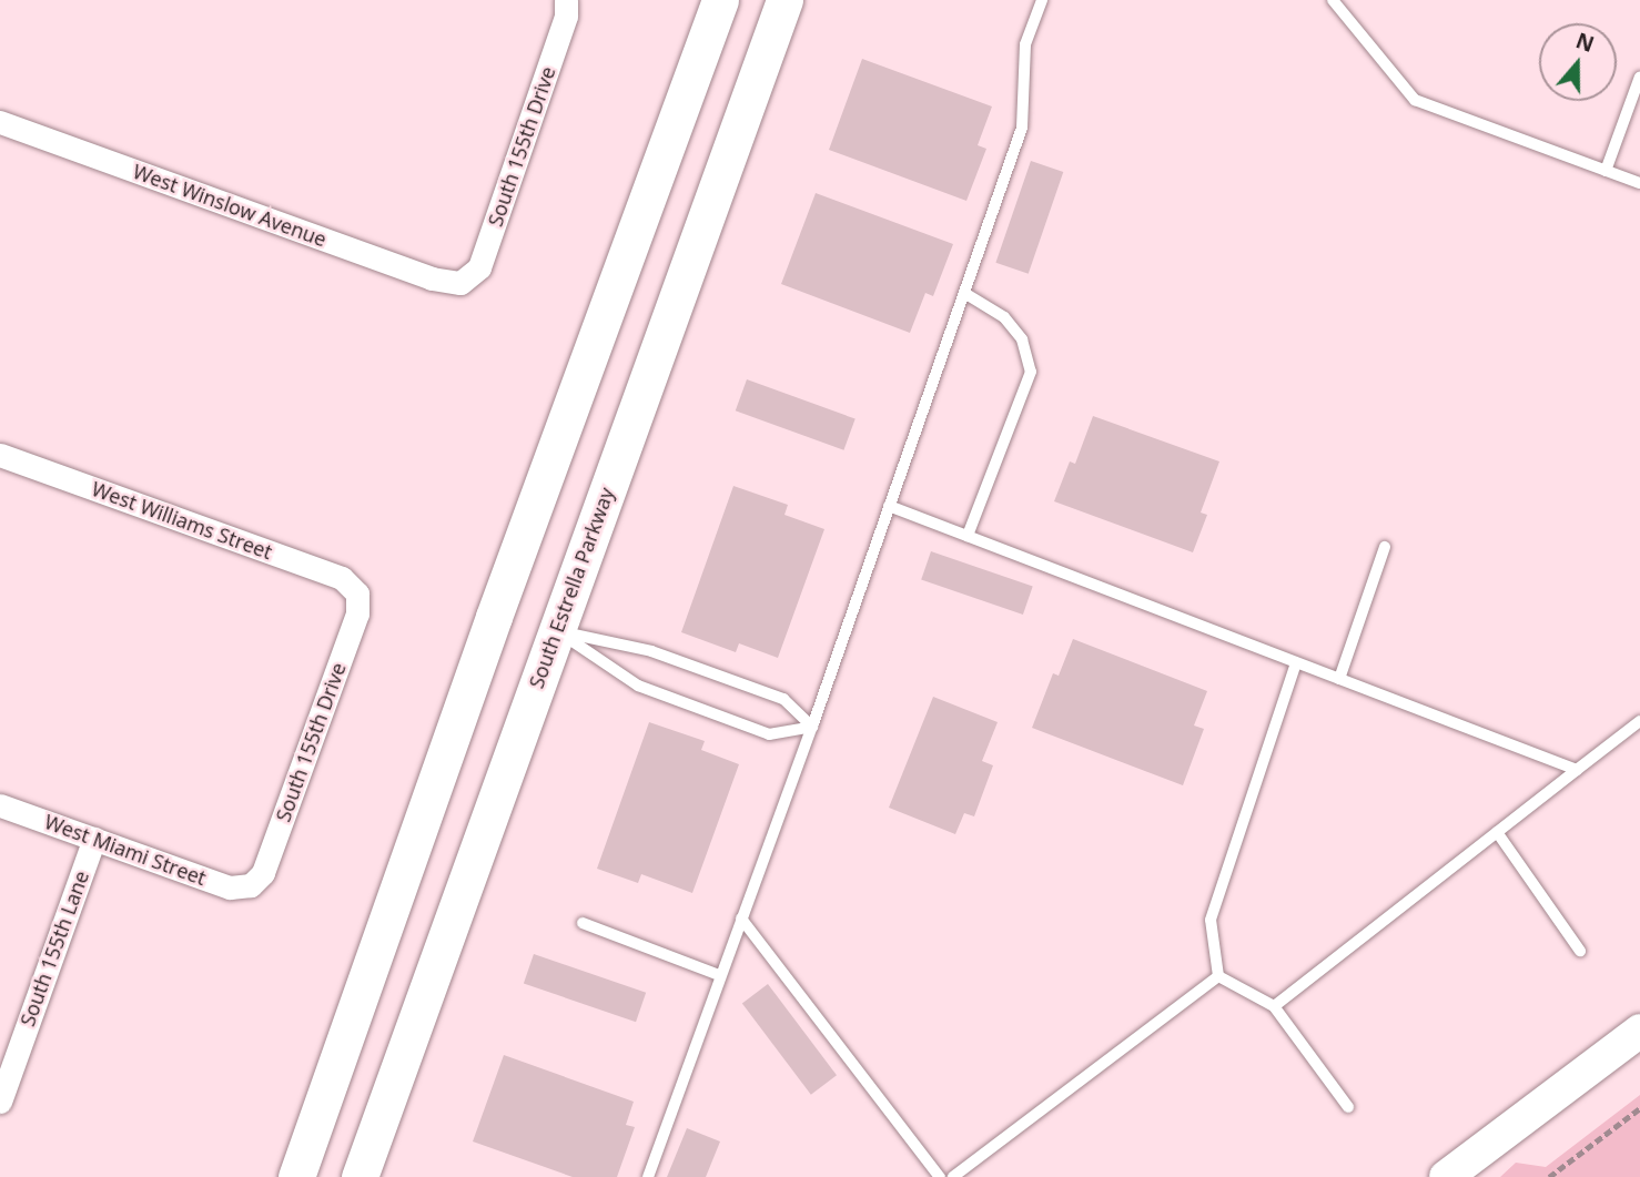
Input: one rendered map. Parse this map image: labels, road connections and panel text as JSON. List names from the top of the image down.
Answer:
{
  "streets": {
    "main road": ["South Estrella Parkway"],
    "street": [
      "South 155th Drive",
      "West Winslow Avenue",
      "West Williams Street",
      "West Miami Street",
      "South 155th Lane"
    ]
  },
  "crossings": [
    ["South 155th Drive", "West Winslow Avenue"],
    ["South 155th Drive", "West Williams Street"],
    ["South 155th Drive", "West Miami Street"],
    ["West Miami Street", "South 155th Lane"]
  ],
  "north": "top"
}
